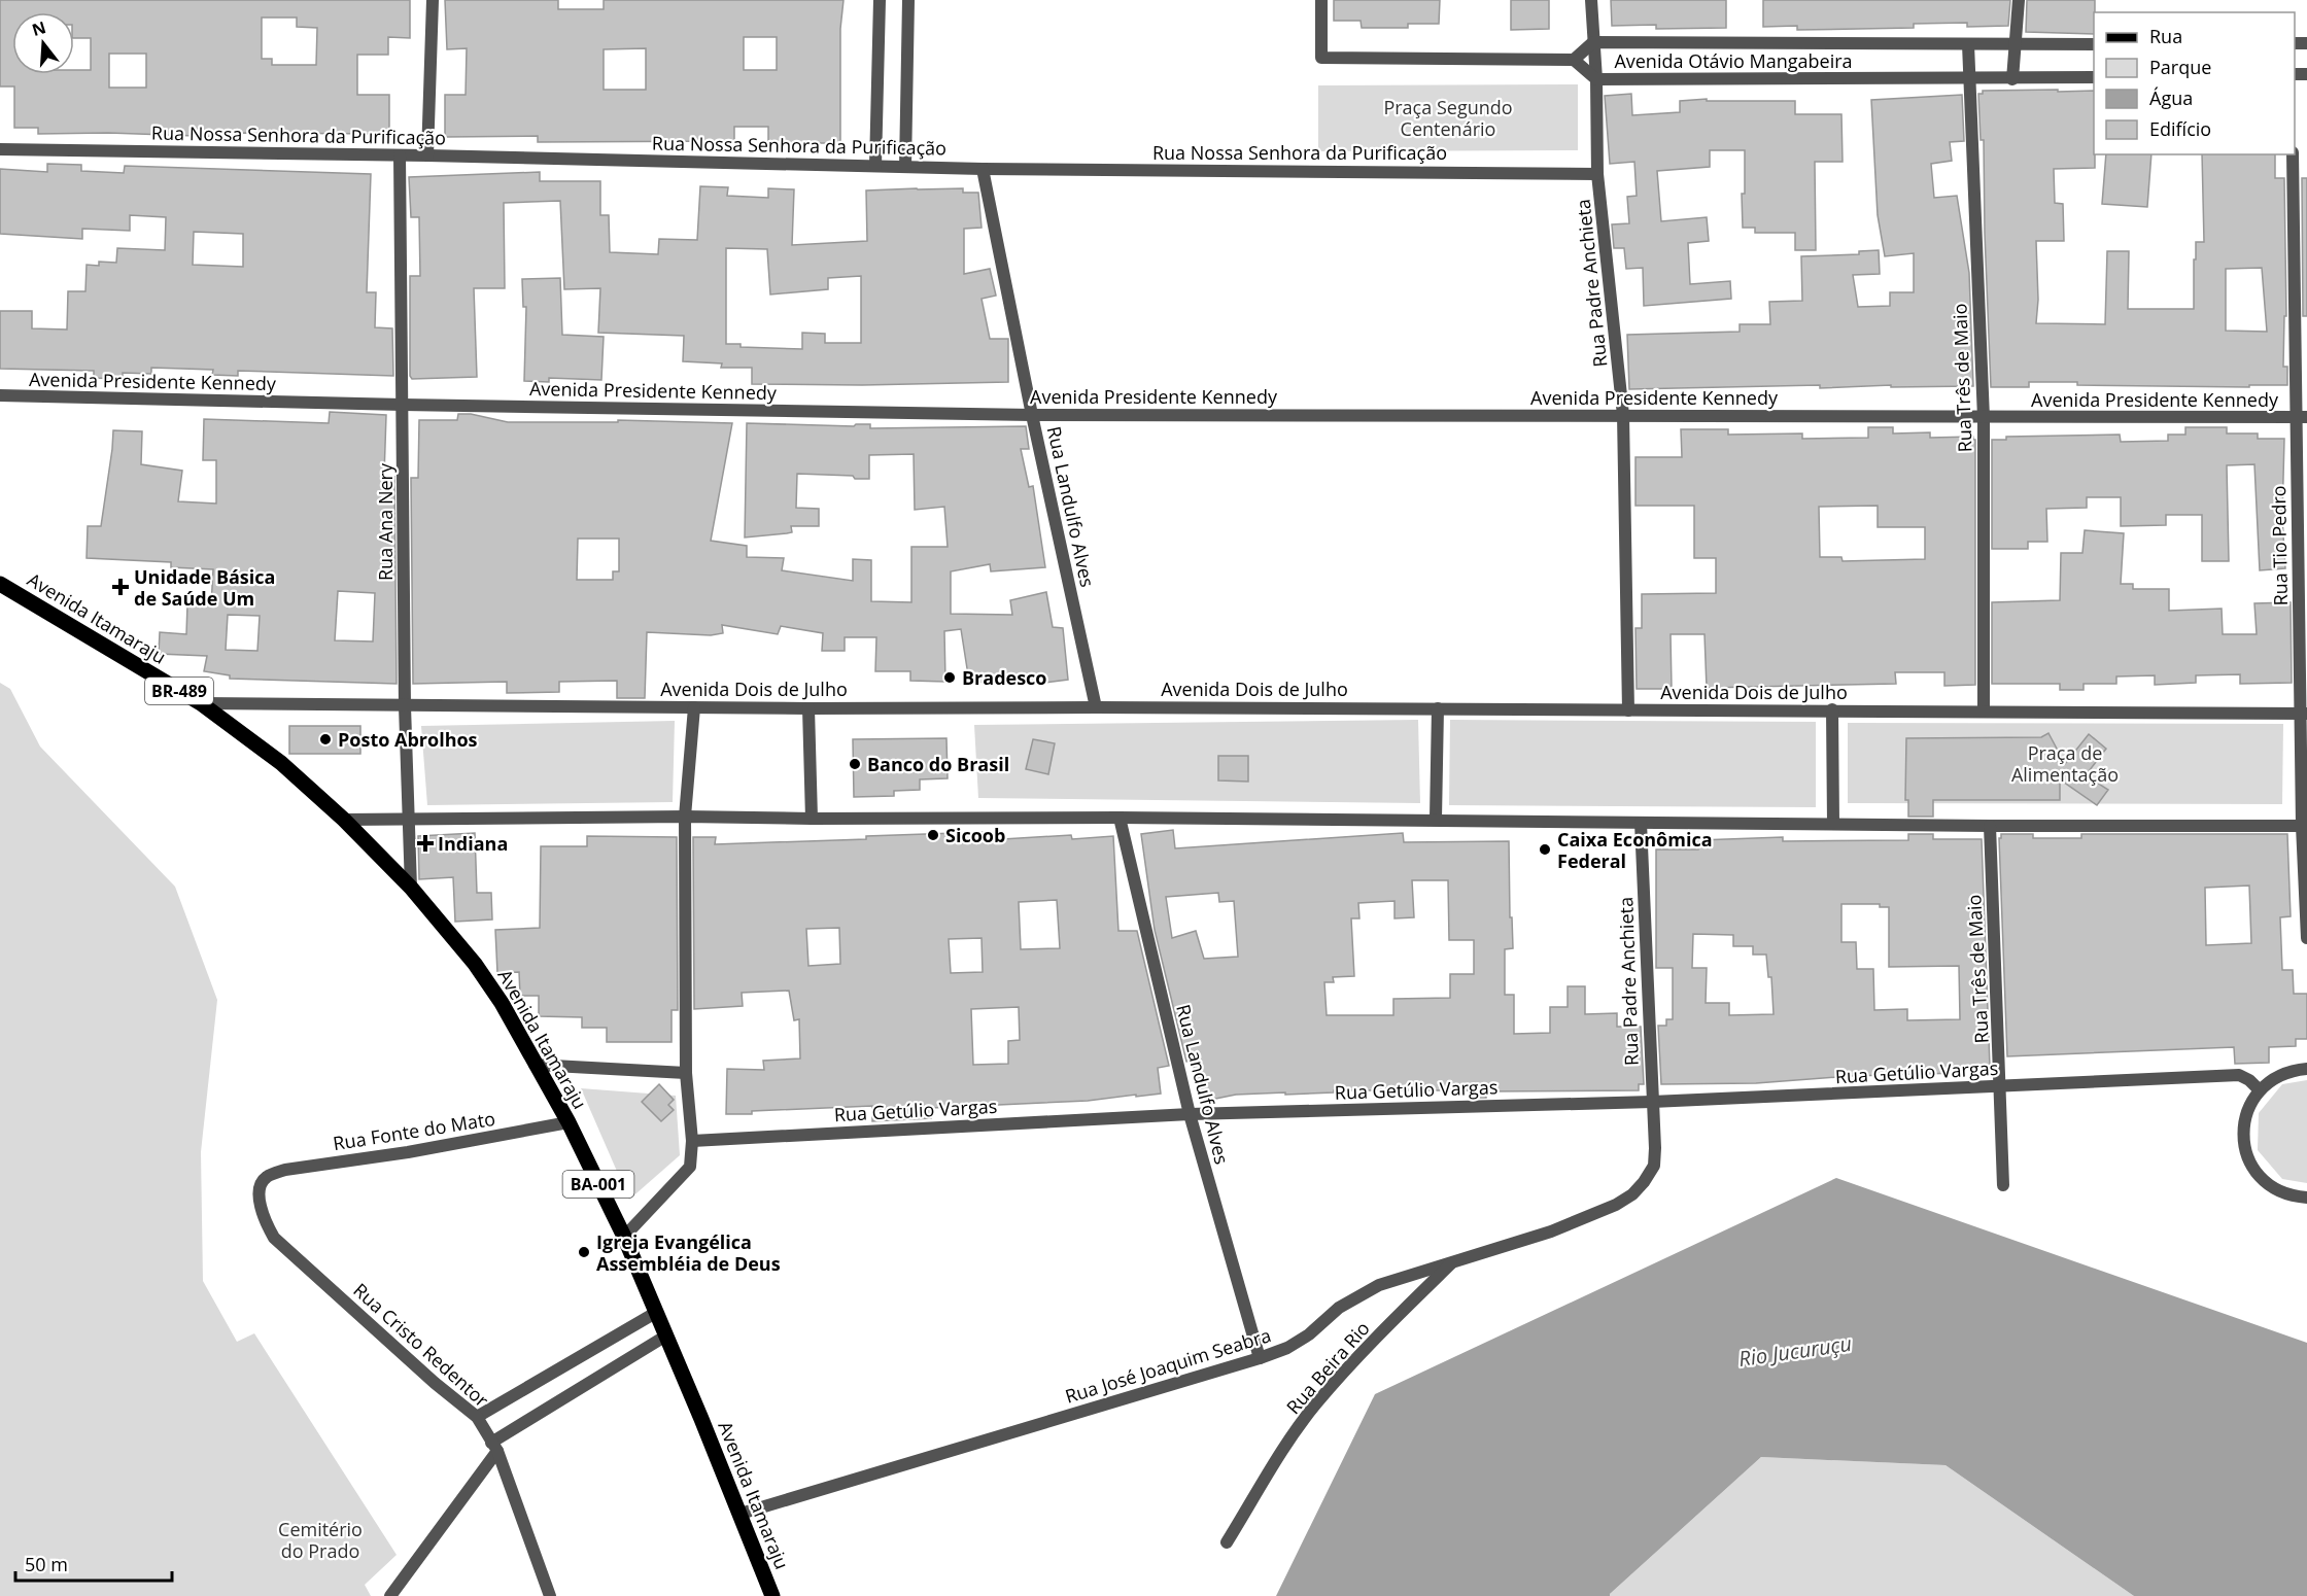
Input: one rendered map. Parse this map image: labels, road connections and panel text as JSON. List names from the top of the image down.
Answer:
{
  "streets": {
    "main road": ["Avenida Itamaraju", "BR-489", "BA-001"],
    "street": [
      "Avenida Otávio Mangabeira",
      "Rua Nossa Senhora da Purificação",
      "Rua Padre Anchieta",
      "Rua Três de Maio",
      "Avenida Presidente Kennedy",
      "Rua Landulfo Alves",
      "Rua Ana Nery",
      "Rua Tio Pedro",
      "Avenida Dois de Julho",
      "Rua Getúlio Vargas",
      "Rua Fonte do Mato",
      "Rua Cristo Redentor",
      "Rua José Joaquim Seabra",
      "Rua Beira Rio"
    ]
  },
  "crossings": [
    ["Avenida Otávio Mangabeira", "Rua Padre Anchieta"],
    ["Avenida Otávio Mangabeira", "Rua Três de Maio"],
    ["Rua Nossa Senhora da Purificação", "Rua Padre Anchieta"],
    ["Rua Nossa Senhora da Purificação", "Rua Landulfo Alves"],
    ["Rua Nossa Senhora da Purificação", "Rua Ana Nery"],
    ["Rua Padre Anchieta", "Avenida Presidente Kennedy"],
    ["Rua Padre Anchieta", "Avenida Dois de Julho"],
    ["Rua Padre Anchieta", "Rua Getúlio Vargas"],
    ["Rua Padre Anchieta", "Rua José Joaquim Seabra"],
    ["Rua Três de Maio", "Avenida Presidente Kennedy"],
    ["Rua Três de Maio", "Avenida Dois de Julho"],
    ["Rua Três de Maio", "Rua Getúlio Vargas"],
    ["Avenida Presidente Kennedy", "Rua Landulfo Alves"],
    ["Avenida Presidente Kennedy", "Rua Ana Nery"],
    ["Avenida Presidente Kennedy", "Rua Tio Pedro"],
    ["Rua Landulfo Alves", "Avenida Dois de Julho"],
    ["Rua Landulfo Alves", "Rua Getúlio Vargas"],
    ["Rua Landulfo Alves", "Rua José Joaquim Seabra"],
    ["Rua Ana Nery", "Avenida Itamaraju"],
    ["Rua Ana Nery", "Avenida Dois de Julho"],
    ["Rua Tio Pedro", "Avenida Dois de Julho"],
    ["Avenida Itamaraju", "Avenida Dois de Julho"],
    ["Avenida Itamaraju", "Rua Fonte do Mato"],
    ["Avenida Itamaraju", "Rua José Joaquim Seabra"],
    ["Rua Getúlio Vargas", "Rua José Joaquim Seabra"],
    ["Rua Fonte do Mato", "Rua Cristo Redentor"],
    ["Rua José Joaquim Seabra", "Rua Beira Rio"]
  ],
  "water": ["Rio Jucuruçu"],
  "parks": ["Praça Segundo Centenário", "Praça de Alimentação", "Cemitério do Prado"],
  "places": {
    "health": ["Unidade Básica de Saúde Um", "Indiana"],
    "other": [
      "Bradesco",
      "Posto Abrolhos",
      "Banco do Brasil",
      "Sicoob",
      "Caixa Econômica Federal",
      "Igreja Evangélica Assembléia de Deus"
    ]
  },
  "legend": [
    "Rua",
    "Parque",
    "Água",
    "Edifício"
  ],
  "scale_bar": "50 m",
  "north": "top"
}
